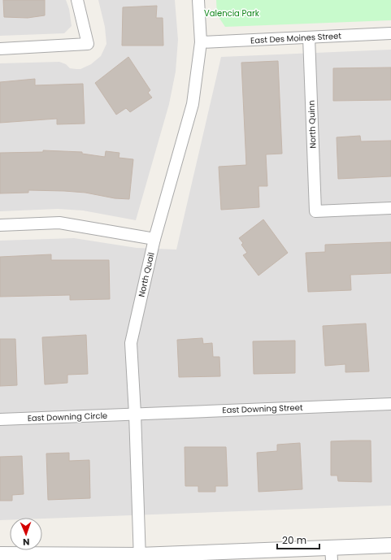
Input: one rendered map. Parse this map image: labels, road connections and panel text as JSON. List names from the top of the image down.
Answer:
{
  "streets": {
    "street": [
      "East Des Moines Street",
      "North Quinn",
      "North Quail",
      "East Downing Street",
      "East Downing Circle"
    ]
  },
  "crossings": [
    ["East Des Moines Street", "North Quinn"],
    ["East Des Moines Street", "North Quail"],
    ["North Quail", "East Downing Street"],
    ["North Quail", "East Downing Circle"],
    ["East Downing Street", "East Downing Circle"]
  ],
  "parks": ["Valencia Park"],
  "scale_bar": "20 m",
  "north": "bottom"
}
